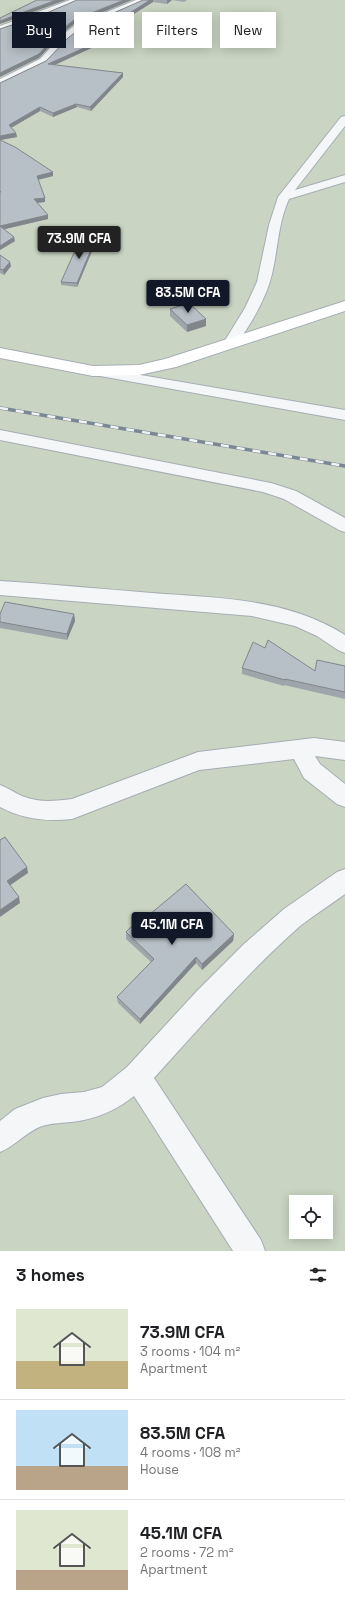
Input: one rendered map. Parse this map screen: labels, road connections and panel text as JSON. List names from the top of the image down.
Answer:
{
  "page": {
    "chip": [
      "Buy",
      "Rent",
      "Filters",
      "New"
    ],
    "price": ["73.9M CFA", "83.5M CFA", "45.1M CFA"],
    "heading": "3 homes",
    "list": [
      {
        "name": "73.9M CFA",
        "note": "3 rooms · 104 m² · Apartment"
      },
      {
        "name": "83.5M CFA",
        "note": "4 rooms · 108 m² · House"
      },
      {
        "name": "45.1M CFA",
        "note": "2 rooms · 72 m² · Apartment"
      }
    ]
  }
}
